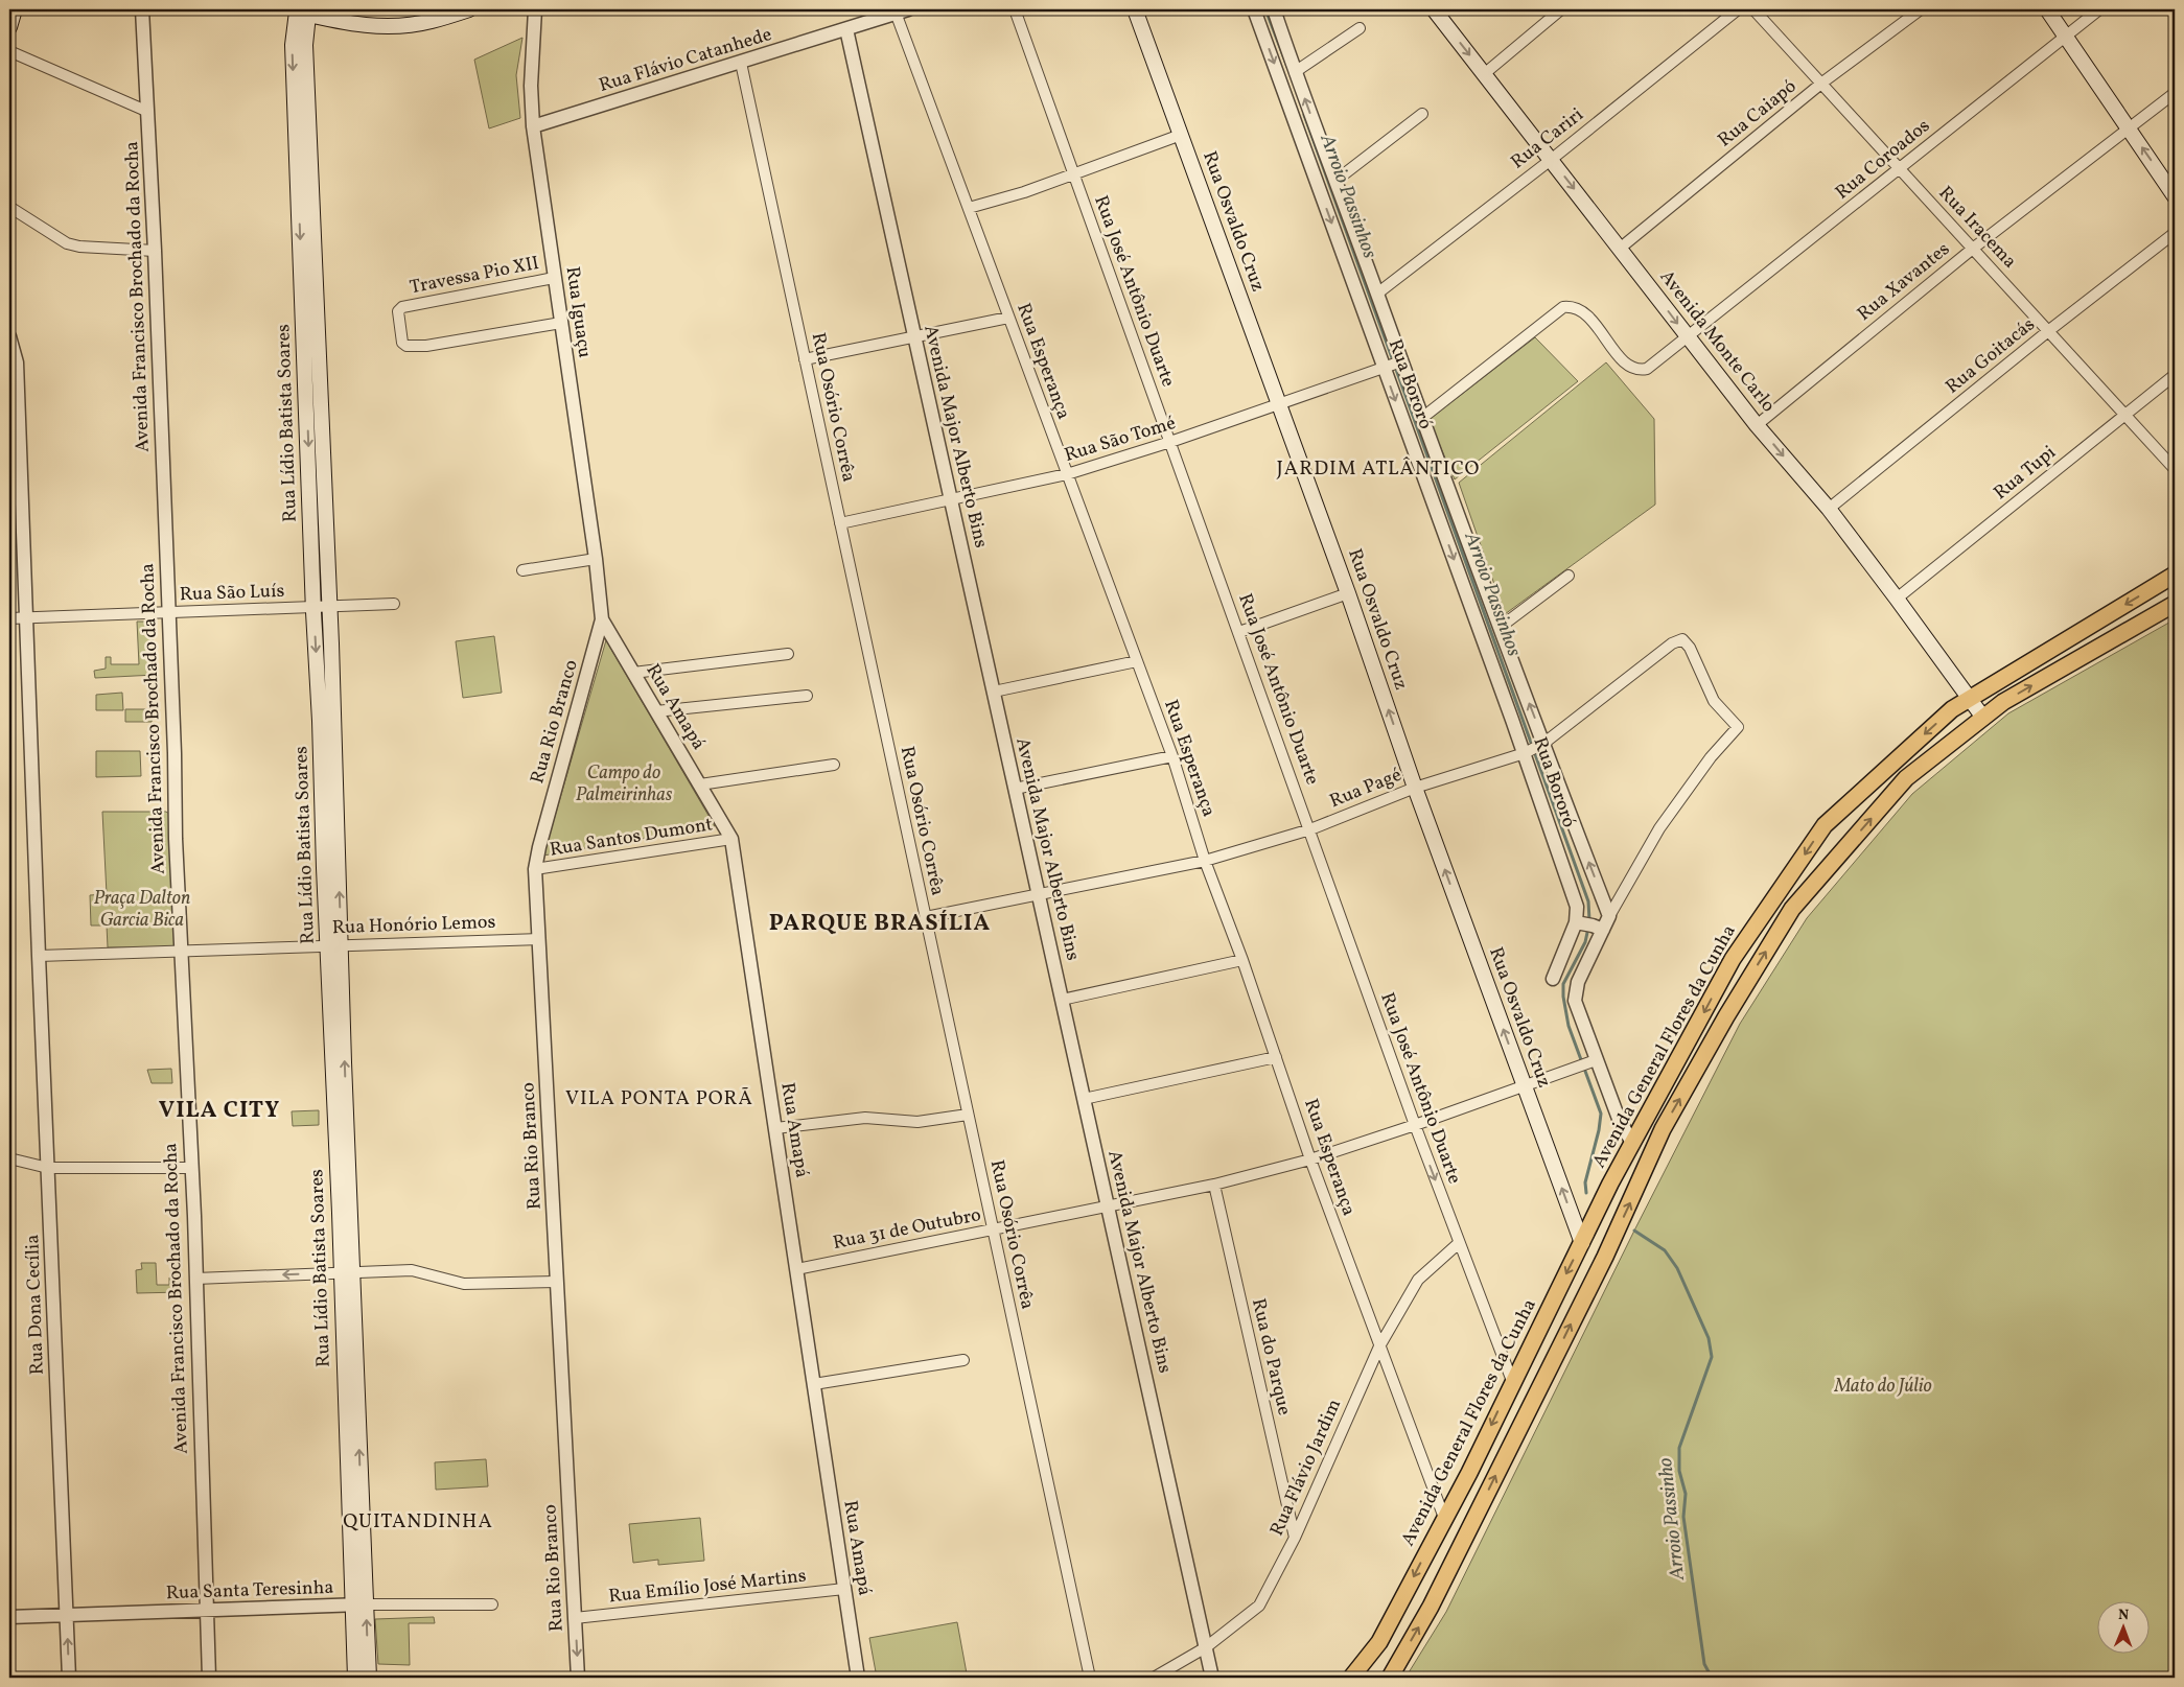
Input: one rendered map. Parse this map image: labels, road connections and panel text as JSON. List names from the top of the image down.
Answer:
{
  "streets": {
    "main road": [
      "Rua Osvaldo Cruz",
      "Avenida Monte Carlo",
      "Rua Lídio Batista Soares",
      "Avenida General Flores da Cunha"
    ],
    "street": [
      "Rua Flávio Catanhede",
      "Rua Caiapó",
      "Rua Cariri",
      "Rua Coroados",
      "Rua Iracema",
      "Travessa Pio XII",
      "Rua Xavantes",
      "Rua José Antônio Duarte",
      "Avenida Francisco Brochado da Rocha",
      "Rua Iguaçu",
      "Rua Goitacás",
      "Rua Esperança",
      "Rua Bororó",
      "Rua Osório Corrêa",
      "Avenida Major Alberto Bins",
      "Rua São Tomé",
      "Rua Tupi",
      "Rua São Luís",
      "Rua Amapá",
      "Rua Rio Branco",
      "Rua Pagé",
      "Rua Santos Dumont",
      "Rua Honório Lemos",
      "Rua 31 de Outubro",
      "Rua Dona Cecília",
      "Rua do Parque",
      "Rua Flávio Jardim",
      "Rua Emílio José Martins",
      "Rua Santa Teresinha"
    ]
  },
  "crossings": [
    ["Rua Flávio Catanhede", "Rua Iguaçu"],
    ["Rua Flávio Catanhede", "Rua Esperança"],
    ["Rua Flávio Catanhede", "Rua Osório Corrêa"],
    ["Rua Flávio Catanhede", "Avenida Major Alberto Bins"],
    ["Rua Caiapó", "Rua Iracema"],
    ["Rua Caiapó", "Avenida Monte Carlo"],
    ["Rua Cariri", "Avenida Monte Carlo"],
    ["Rua Coroados", "Rua Iracema"],
    ["Rua Coroados", "Avenida Monte Carlo"],
    ["Rua Osvaldo Cruz", "Rua São Tomé"],
    ["Rua Osvaldo Cruz", "Rua Pagé"],
    ["Rua Osvaldo Cruz", "Avenida General Flores da Cunha"],
    ["Rua Osvaldo Cruz", "Rua 31 de Outubro"],
    ["Rua Iracema", "Rua Xavantes"],
    ["Rua Iracema", "Rua Goitacás"],
    ["Rua Iracema", "Rua Tupi"],
    ["Travessa Pio XII", "Rua Iguaçu"],
    ["Rua Xavantes", "Avenida Monte Carlo"],
    ["Rua José Antônio Duarte", "Rua São Tomé"],
    ["Rua José Antônio Duarte", "Rua Pagé"],
    ["Rua José Antônio Duarte", "Avenida General Flores da Cunha"],
    ["Rua José Antônio Duarte", "Rua 31 de Outubro"],
    ["Rua José Antônio Duarte", "Rua Flávio Jardim"],
    ["Avenida Francisco Brochado da Rocha", "Rua São Luís"],
    ["Avenida Francisco Brochado da Rocha", "Rua Honório Lemos"],
    ["Avenida Francisco Brochado da Rocha", "Rua Santa Teresinha"],
    ["Rua Iguaçu", "Rua Amapá"],
    ["Rua Iguaçu", "Rua Rio Branco"],
    ["Avenida Monte Carlo", "Rua Goitacás"],
    ["Avenida Monte Carlo", "Rua Tupi"],
    ["Avenida Monte Carlo", "Avenida General Flores da Cunha"],
    ["Rua Esperança", "Rua São Tomé"],
    ["Rua Esperança", "Rua Pagé"],
    ["Rua Esperança", "Avenida General Flores da Cunha"],
    ["Rua Esperança", "Rua 31 de Outubro"],
    ["Rua Esperança", "Rua Flávio Jardim"],
    ["Rua Bororó", "Rua São Tomé"],
    ["Rua Bororó", "Rua Pagé"],
    ["Rua Osório Corrêa", "Rua São Tomé"],
    ["Rua Osório Corrêa", "Rua Pagé"],
    ["Rua Osório Corrêa", "Rua 31 de Outubro"],
    ["Rua Lídio Batista Soares", "Rua São Luís"],
    ["Rua Lídio Batista Soares", "Rua Honório Lemos"],
    ["Rua Lídio Batista Soares", "Rua Santa Teresinha"],
    ["Avenida Major Alberto Bins", "Rua São Tomé"],
    ["Avenida Major Alberto Bins", "Rua Pagé"],
    ["Avenida Major Alberto Bins", "Rua 31 de Outubro"],
    ["Avenida Major Alberto Bins", "Rua Flávio Jardim"],
    ["Rua São Luís", "Rua Dona Cecília"],
    ["Rua Amapá", "Rua Rio Branco"],
    ["Rua Amapá", "Rua Santos Dumont"],
    ["Rua Amapá", "Rua 31 de Outubro"],
    ["Rua Amapá", "Rua Emílio José Martins"],
    ["Rua Rio Branco", "Rua Santos Dumont"],
    ["Rua Rio Branco", "Rua Honório Lemos"],
    ["Rua Rio Branco", "Rua Emílio José Martins"],
    ["Rua Honório Lemos", "Rua Dona Cecília"],
    ["Rua 31 de Outubro", "Rua do Parque"],
    ["Rua Dona Cecília", "Rua Santa Teresinha"],
    ["Rua do Parque", "Rua Flávio Jardim"]
  ],
  "one_way": ["Rua Osvaldo Cruz", "Avenida Monte Carlo"],
  "districts": [
    "JARDIM ATLÂNTICO",
    "PARQUE BRASÍLIA",
    "VILA PONTA PORÃ",
    "VILA CITY",
    "QUITANDINHA"
  ],
  "water": ["Arroio Passinhos", "Arroio Passinho"],
  "parks": ["Campo do Palmeirinhas", "Praça Dalton Garcia Bica", "Mato do Júlio"],
  "north": "top"
}
